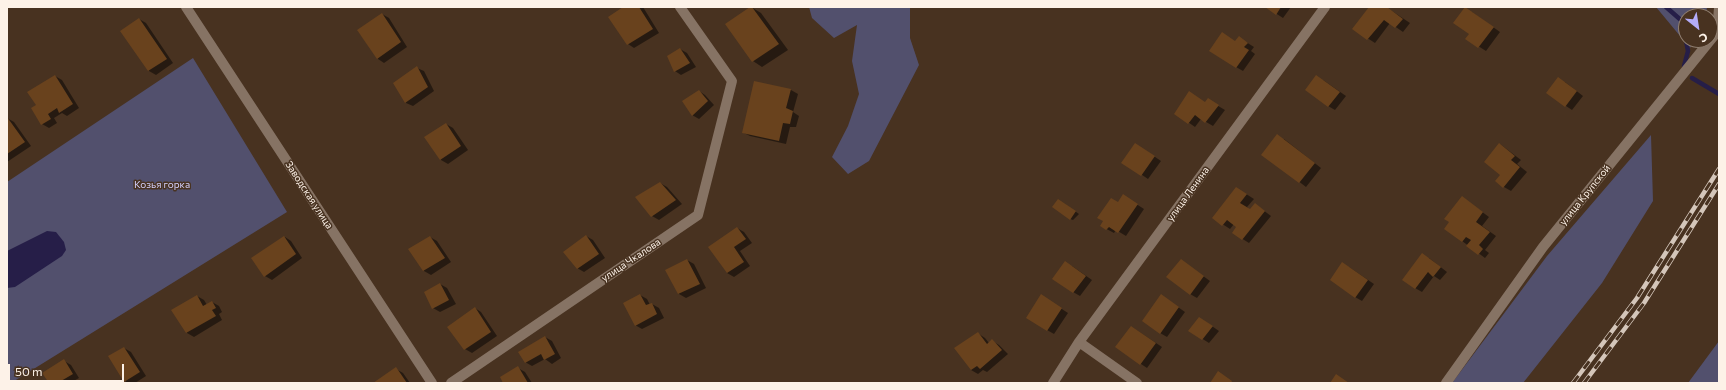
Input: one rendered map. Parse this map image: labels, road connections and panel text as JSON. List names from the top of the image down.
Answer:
{
  "streets": {
    "street": [
      "улица Ленина",
      "Заводская улица",
      "улица Крупской",
      "улица Чкалова"
    ]
  },
  "parks": ["Козья горка"],
  "scale_bar": "50 m",
  "north": "bottom right"
}
